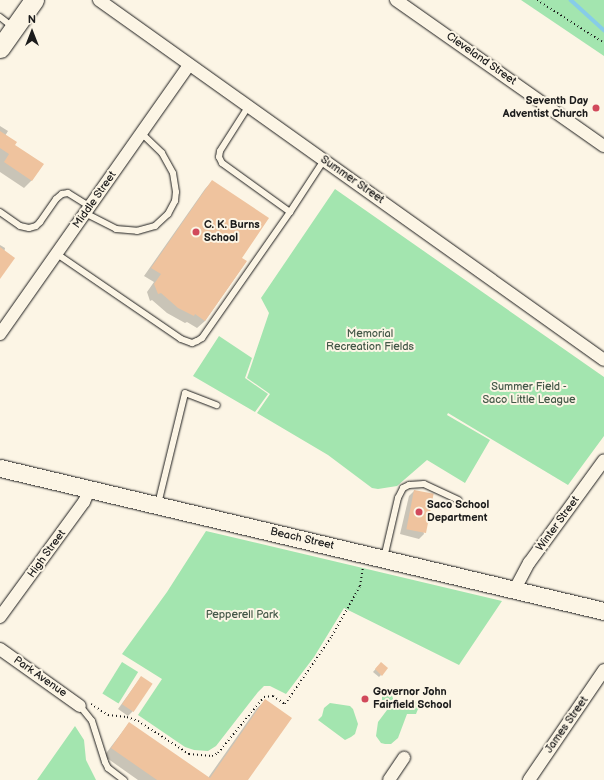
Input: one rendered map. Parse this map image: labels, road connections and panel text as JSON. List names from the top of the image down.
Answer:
{
  "streets": {
    "main road": ["Beach Street"],
    "street": [
      "Cleveland Street",
      "Summer Street",
      "Middle Street",
      "Winter Street",
      "High Street",
      "Park Avenue",
      "James Street"
    ]
  },
  "crossings": [
    ["Summer Street", "Middle Street"],
    ["Winter Street", "Beach Street"],
    ["Beach Street", "High Street"]
  ],
  "parks": ["Memorial Recreation Fields", "Summer Field - Saco Little League", "Pepperell Park"],
  "places": [
    "Seventh Day Adventist Church",
    "C. K. Burns School",
    "Saco School Department",
    "Governor John Fairfield School"
  ],
  "north": "top"
}
